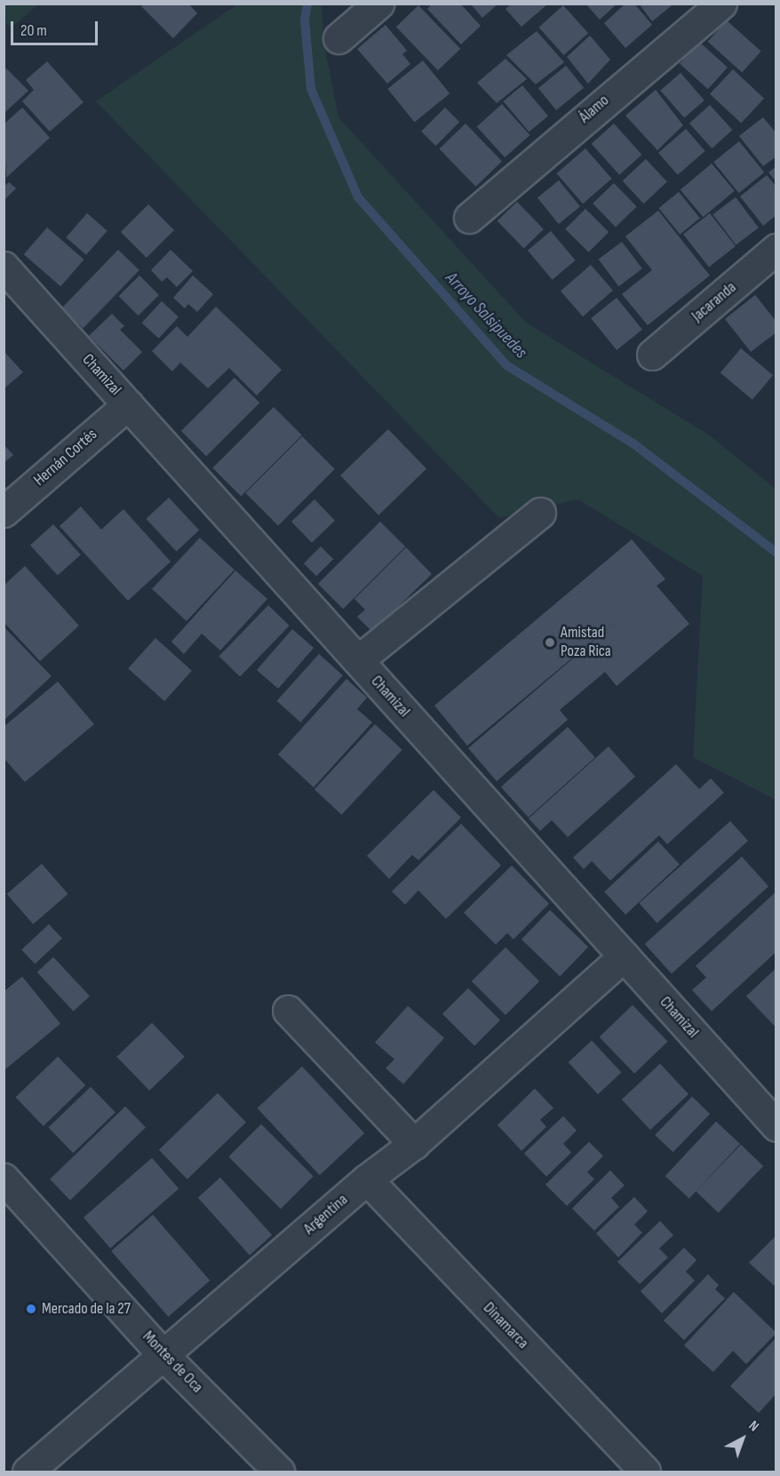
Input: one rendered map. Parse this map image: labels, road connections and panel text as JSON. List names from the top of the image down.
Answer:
{
  "streets": {
    "street": [
      "Álamo",
      "Jacaranda",
      "Chamizal",
      "Hernán Cortés",
      "Argentina",
      "Dinamarca",
      "Montes de Oca"
    ]
  },
  "crossings": [
    ["Chamizal", "Hernán Cortés"],
    ["Chamizal", "Argentina"],
    ["Argentina", "Dinamarca"],
    ["Argentina", "Montes de Oca"]
  ],
  "water": ["Arroyo Salsipuedes"],
  "places": ["Amistad Poza Rica", "Mercado de la 27"],
  "scale_bar": "20 m",
  "north": "top right"
}
